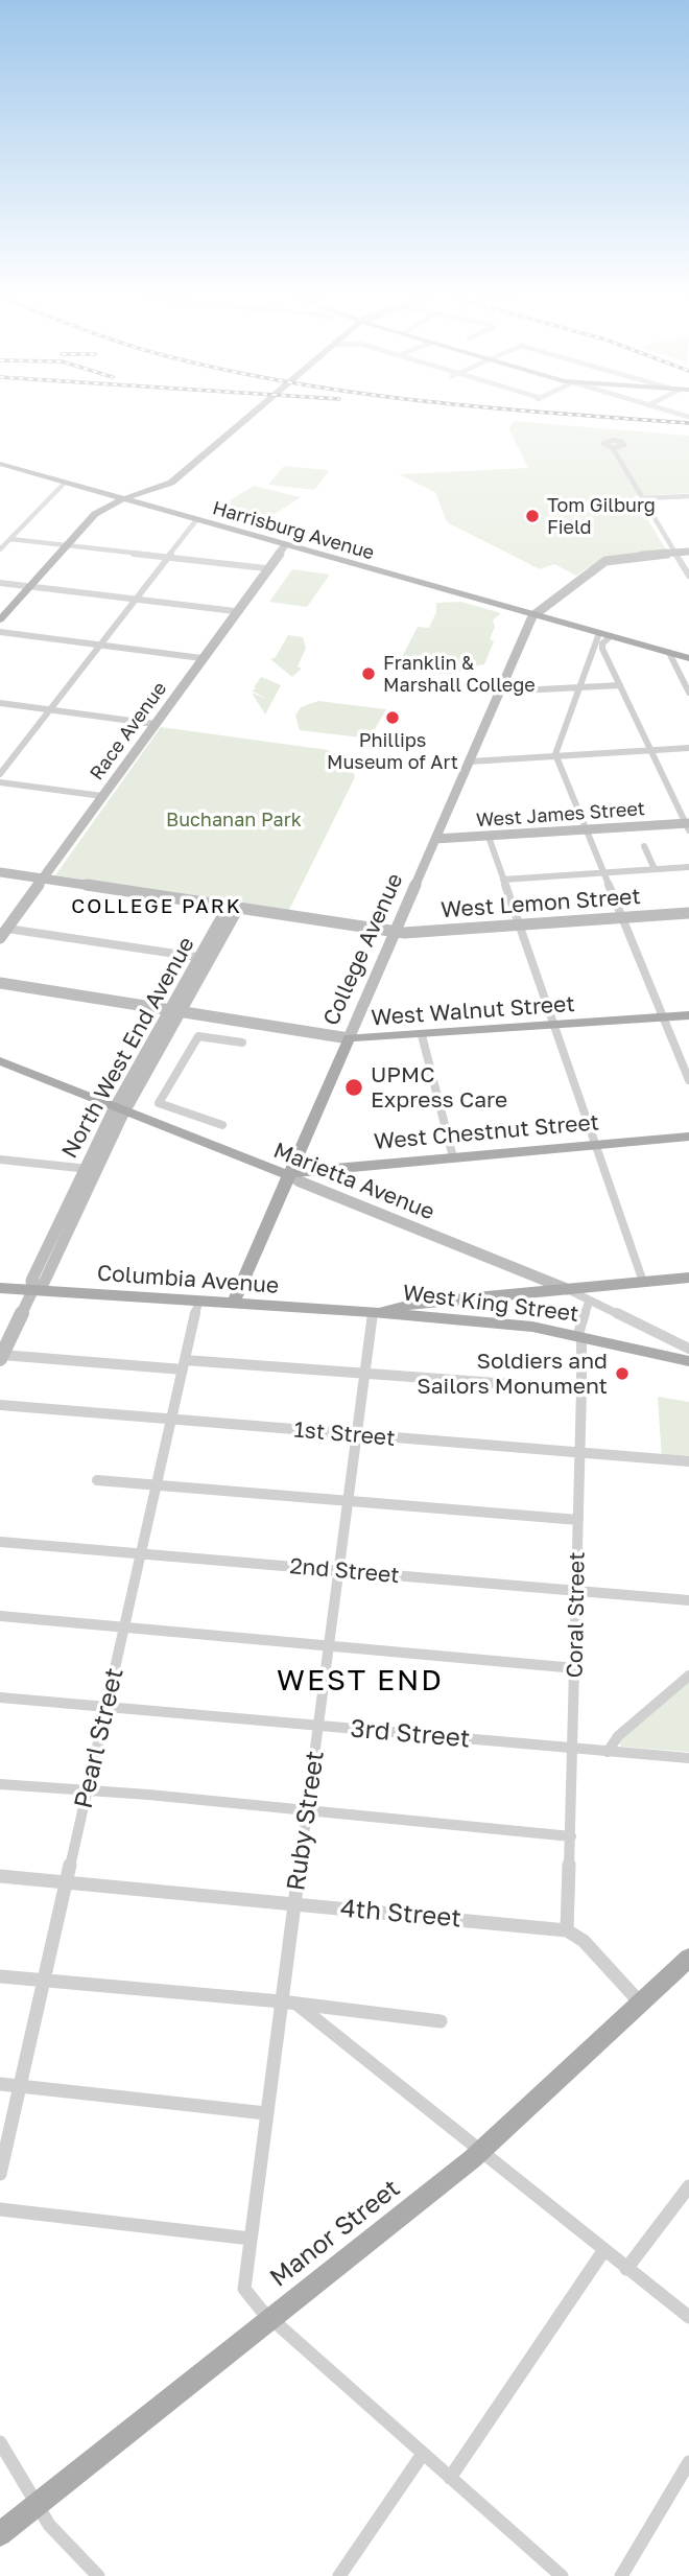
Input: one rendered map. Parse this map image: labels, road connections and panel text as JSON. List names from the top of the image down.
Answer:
{
  "streets": {
    "main road": [
      "Harrisburg Avenue",
      "Race Avenue",
      "West James Street",
      "West Lemon Street",
      "College Avenue",
      "West Walnut Street",
      "North West End Avenue",
      "West Chestnut Street",
      "Marietta Avenue",
      "Columbia Avenue",
      "West King Street",
      "Manor Street"
    ],
    "street": [
      "1st Street",
      "2nd Street",
      "Coral Street",
      "3rd Street",
      "Pearl Street",
      "Ruby Street",
      "4th Street"
    ]
  },
  "crossings": [
    ["Harrisburg Avenue", "Race Avenue"],
    ["Harrisburg Avenue", "College Avenue"],
    ["Race Avenue", "West Lemon Street"],
    ["West James Street", "College Avenue"],
    ["West Lemon Street", "College Avenue"],
    ["West Lemon Street", "North West End Avenue"],
    ["College Avenue", "West Walnut Street"],
    ["College Avenue", "West Chestnut Street"],
    ["College Avenue", "Marietta Avenue"],
    ["College Avenue", "Columbia Avenue"],
    ["West Walnut Street", "North West End Avenue"],
    ["North West End Avenue", "Marietta Avenue"],
    ["North West End Avenue", "Columbia Avenue"],
    ["West Chestnut Street", "Marietta Avenue"],
    ["Marietta Avenue", "Coral Street"],
    ["Columbia Avenue", "West King Street"],
    ["Columbia Avenue", "Pearl Street"],
    ["Columbia Avenue", "Ruby Street"],
    ["West King Street", "Coral Street"],
    ["West King Street", "Ruby Street"],
    ["1st Street", "Coral Street"],
    ["1st Street", "Pearl Street"],
    ["1st Street", "Ruby Street"],
    ["2nd Street", "Coral Street"],
    ["2nd Street", "Pearl Street"],
    ["2nd Street", "Ruby Street"],
    ["Coral Street", "3rd Street"],
    ["Coral Street", "4th Street"],
    ["3rd Street", "Pearl Street"],
    ["3rd Street", "Ruby Street"],
    ["Pearl Street", "4th Street"],
    ["Ruby Street", "4th Street"],
    ["Ruby Street", "Manor Street"]
  ],
  "districts": ["COLLEGE PARK", "WEST END"],
  "parks": ["Buchanan Park"],
  "places": [
    "Tom Gilburg Field",
    "Franklin & Marshall College",
    "Phillips Museum of Art",
    "UPMC Express Care",
    "Soldiers and Sailors Monument"
  ]
}
